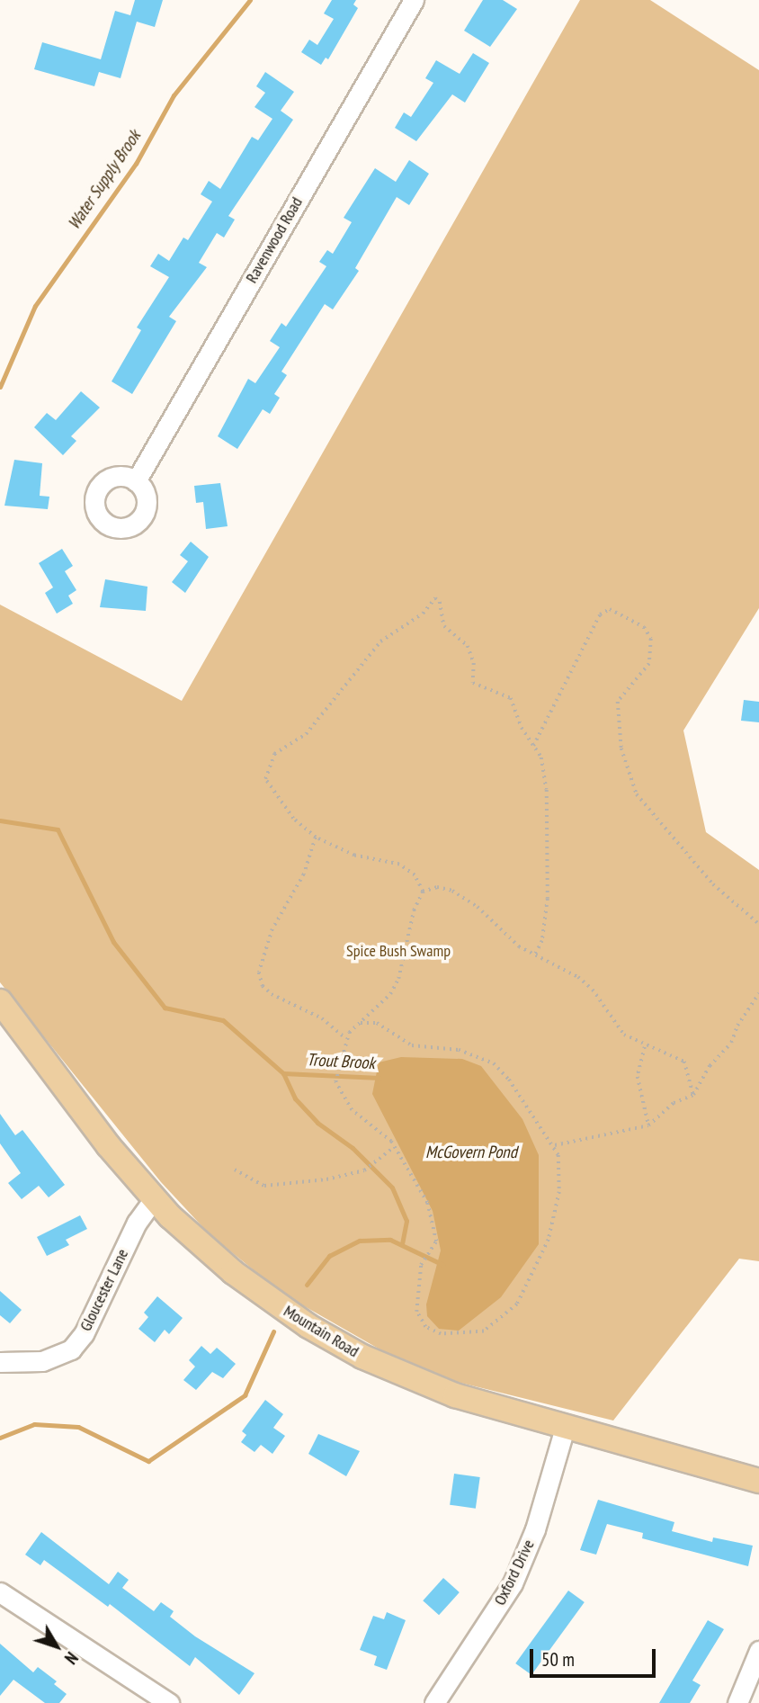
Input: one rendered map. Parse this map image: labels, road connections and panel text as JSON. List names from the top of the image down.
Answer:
{
  "streets": {
    "main road": ["Mountain Road"],
    "street": ["Ravenwood Road", "Gloucester Lane", "Oxford Drive"]
  },
  "crossings": [
    ["Gloucester Lane", "Mountain Road"],
    ["Mountain Road", "Oxford Drive"]
  ],
  "water": ["Water Supply Brook", "Trout Brook", "McGovern Pond"],
  "parks": ["Spice Bush Swamp"],
  "scale_bar": "50 m",
  "north": "bottom right"
}
